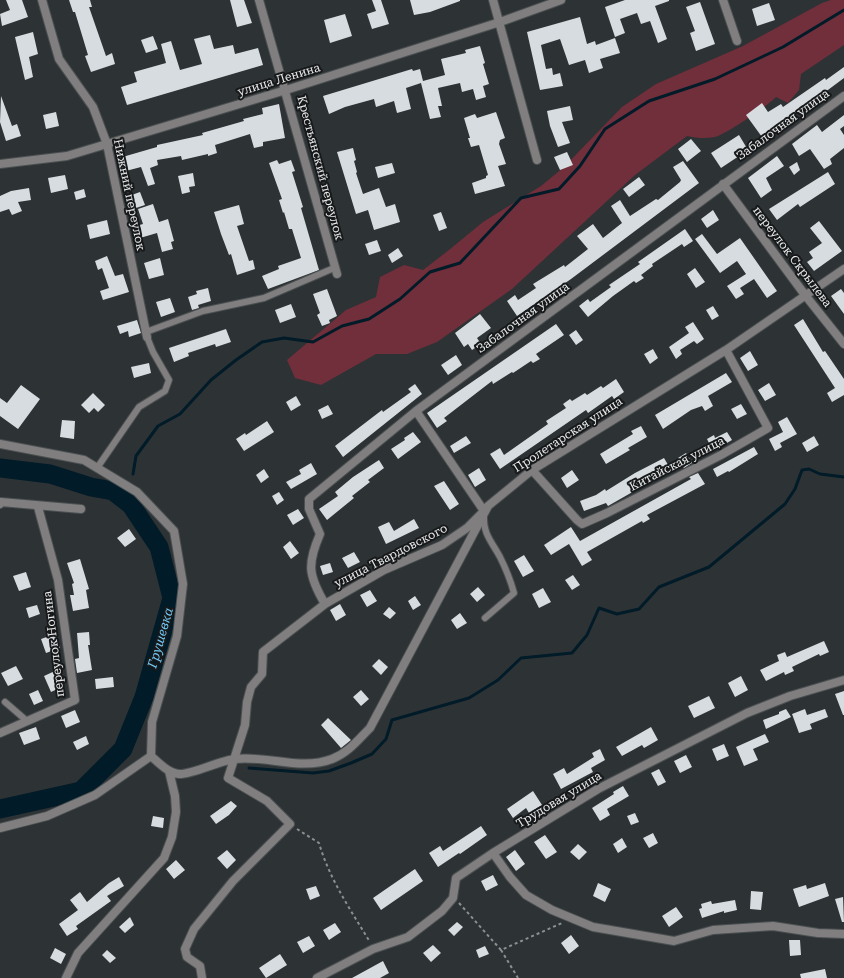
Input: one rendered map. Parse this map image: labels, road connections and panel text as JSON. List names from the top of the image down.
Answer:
{
  "streets": {
    "street": [
      "улица Ленина",
      "Забалочная улица",
      "Крестьянский переулок",
      "Нижний переулок",
      "переулок Скрылева",
      "Пролетарская улица",
      "Китайская улица",
      "улица Твардовского",
      "переулок Ногина",
      "Трудовая улица"
    ]
  },
  "crossings": [
    ["улица Ленина", "Крестьянский переулок"],
    ["улица Ленина", "Нижний переулок"],
    ["Забалочная улица", "переулок Скрылева"],
    ["Забалочная улица", "улица Твардовского"],
    ["переулок Скрылева", "Пролетарская улица"],
    ["Пролетарская улица", "Китайская улица"],
    ["Пролетарская улица", "улица Твардовского"]
  ],
  "water": ["Грушевка"]
}
